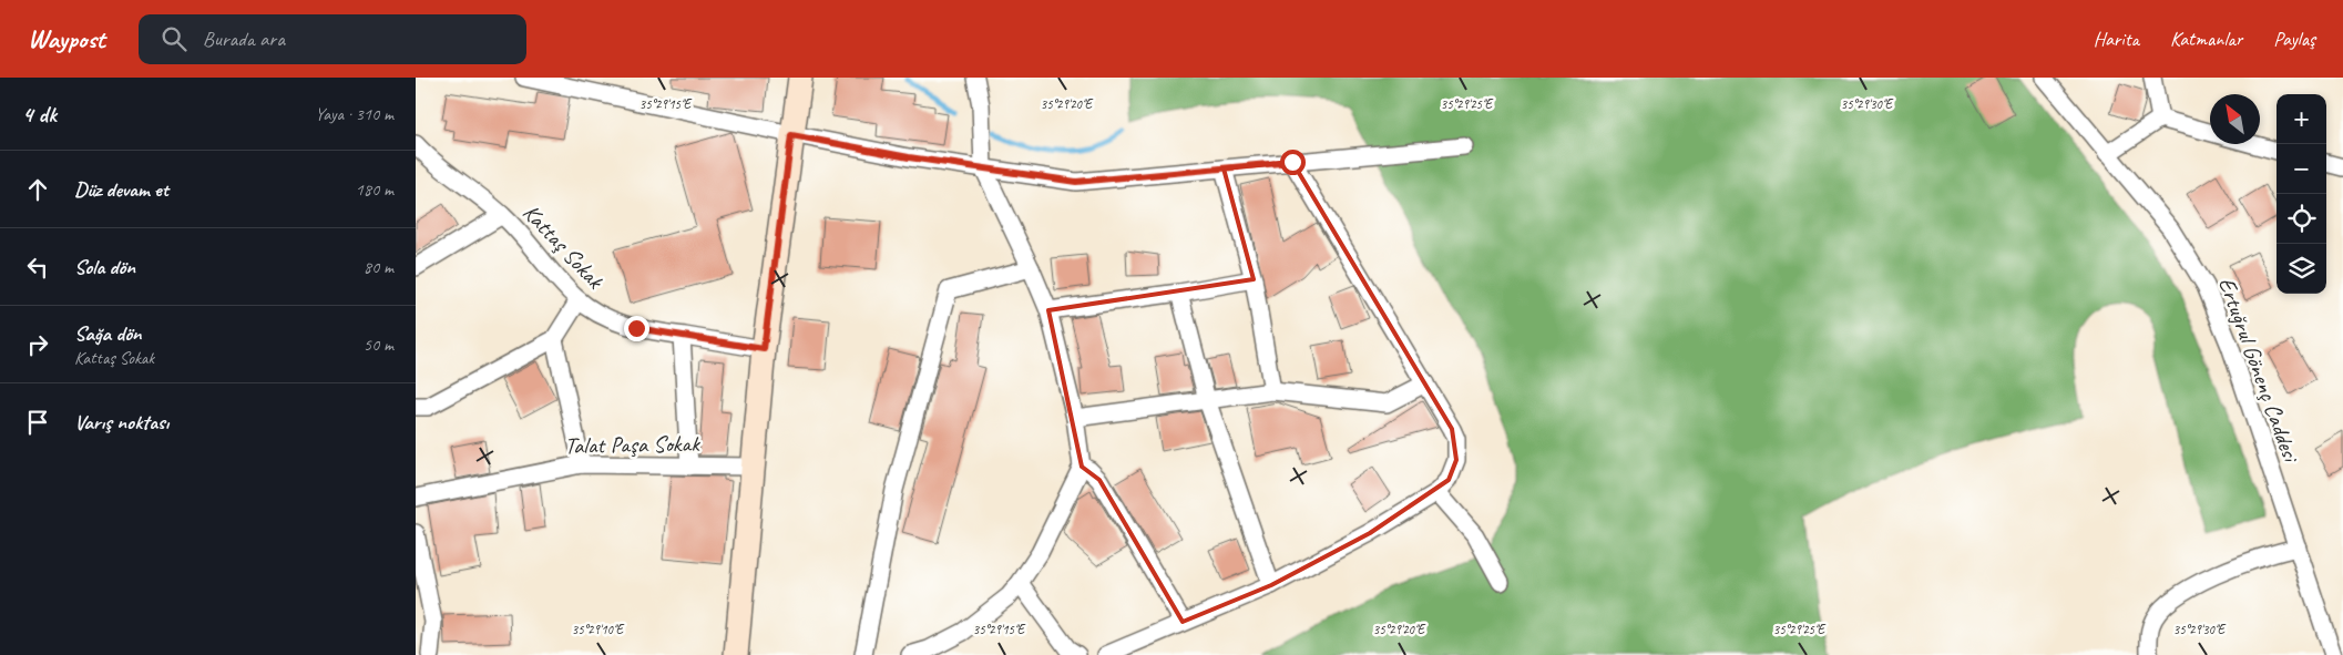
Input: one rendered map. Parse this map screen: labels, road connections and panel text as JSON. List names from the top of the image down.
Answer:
{
  "streets": {
    "street": ["Kattaş Sokak", "Ertuğrul Gönenç Caddesi", "Talat Paşa Sokak"]
  },
  "north": "top left",
  "page": {
    "header": "Waypost",
    "search": "Burada ara",
    "nav": ["Harita", "Katmanlar", "Paylaş"],
    "heading": ["4 dk", "Yaya · 310 m"],
    "map_buttons": ["+", "−"],
    "list": [
      ["Düz devam et", "180 m"],
      ["Sola dön", "80 m"],
      ["Sağa dön", "Kattaş Sokak", "50 m"],
      "Varış noktası"
    ]
  },
  "coordinates": [
    "35°29'15\"E",
    "35°29'20\"E",
    "35°29'25\"E",
    "35°29'30\"E",
    "35°29'10\"E"
  ]
}
